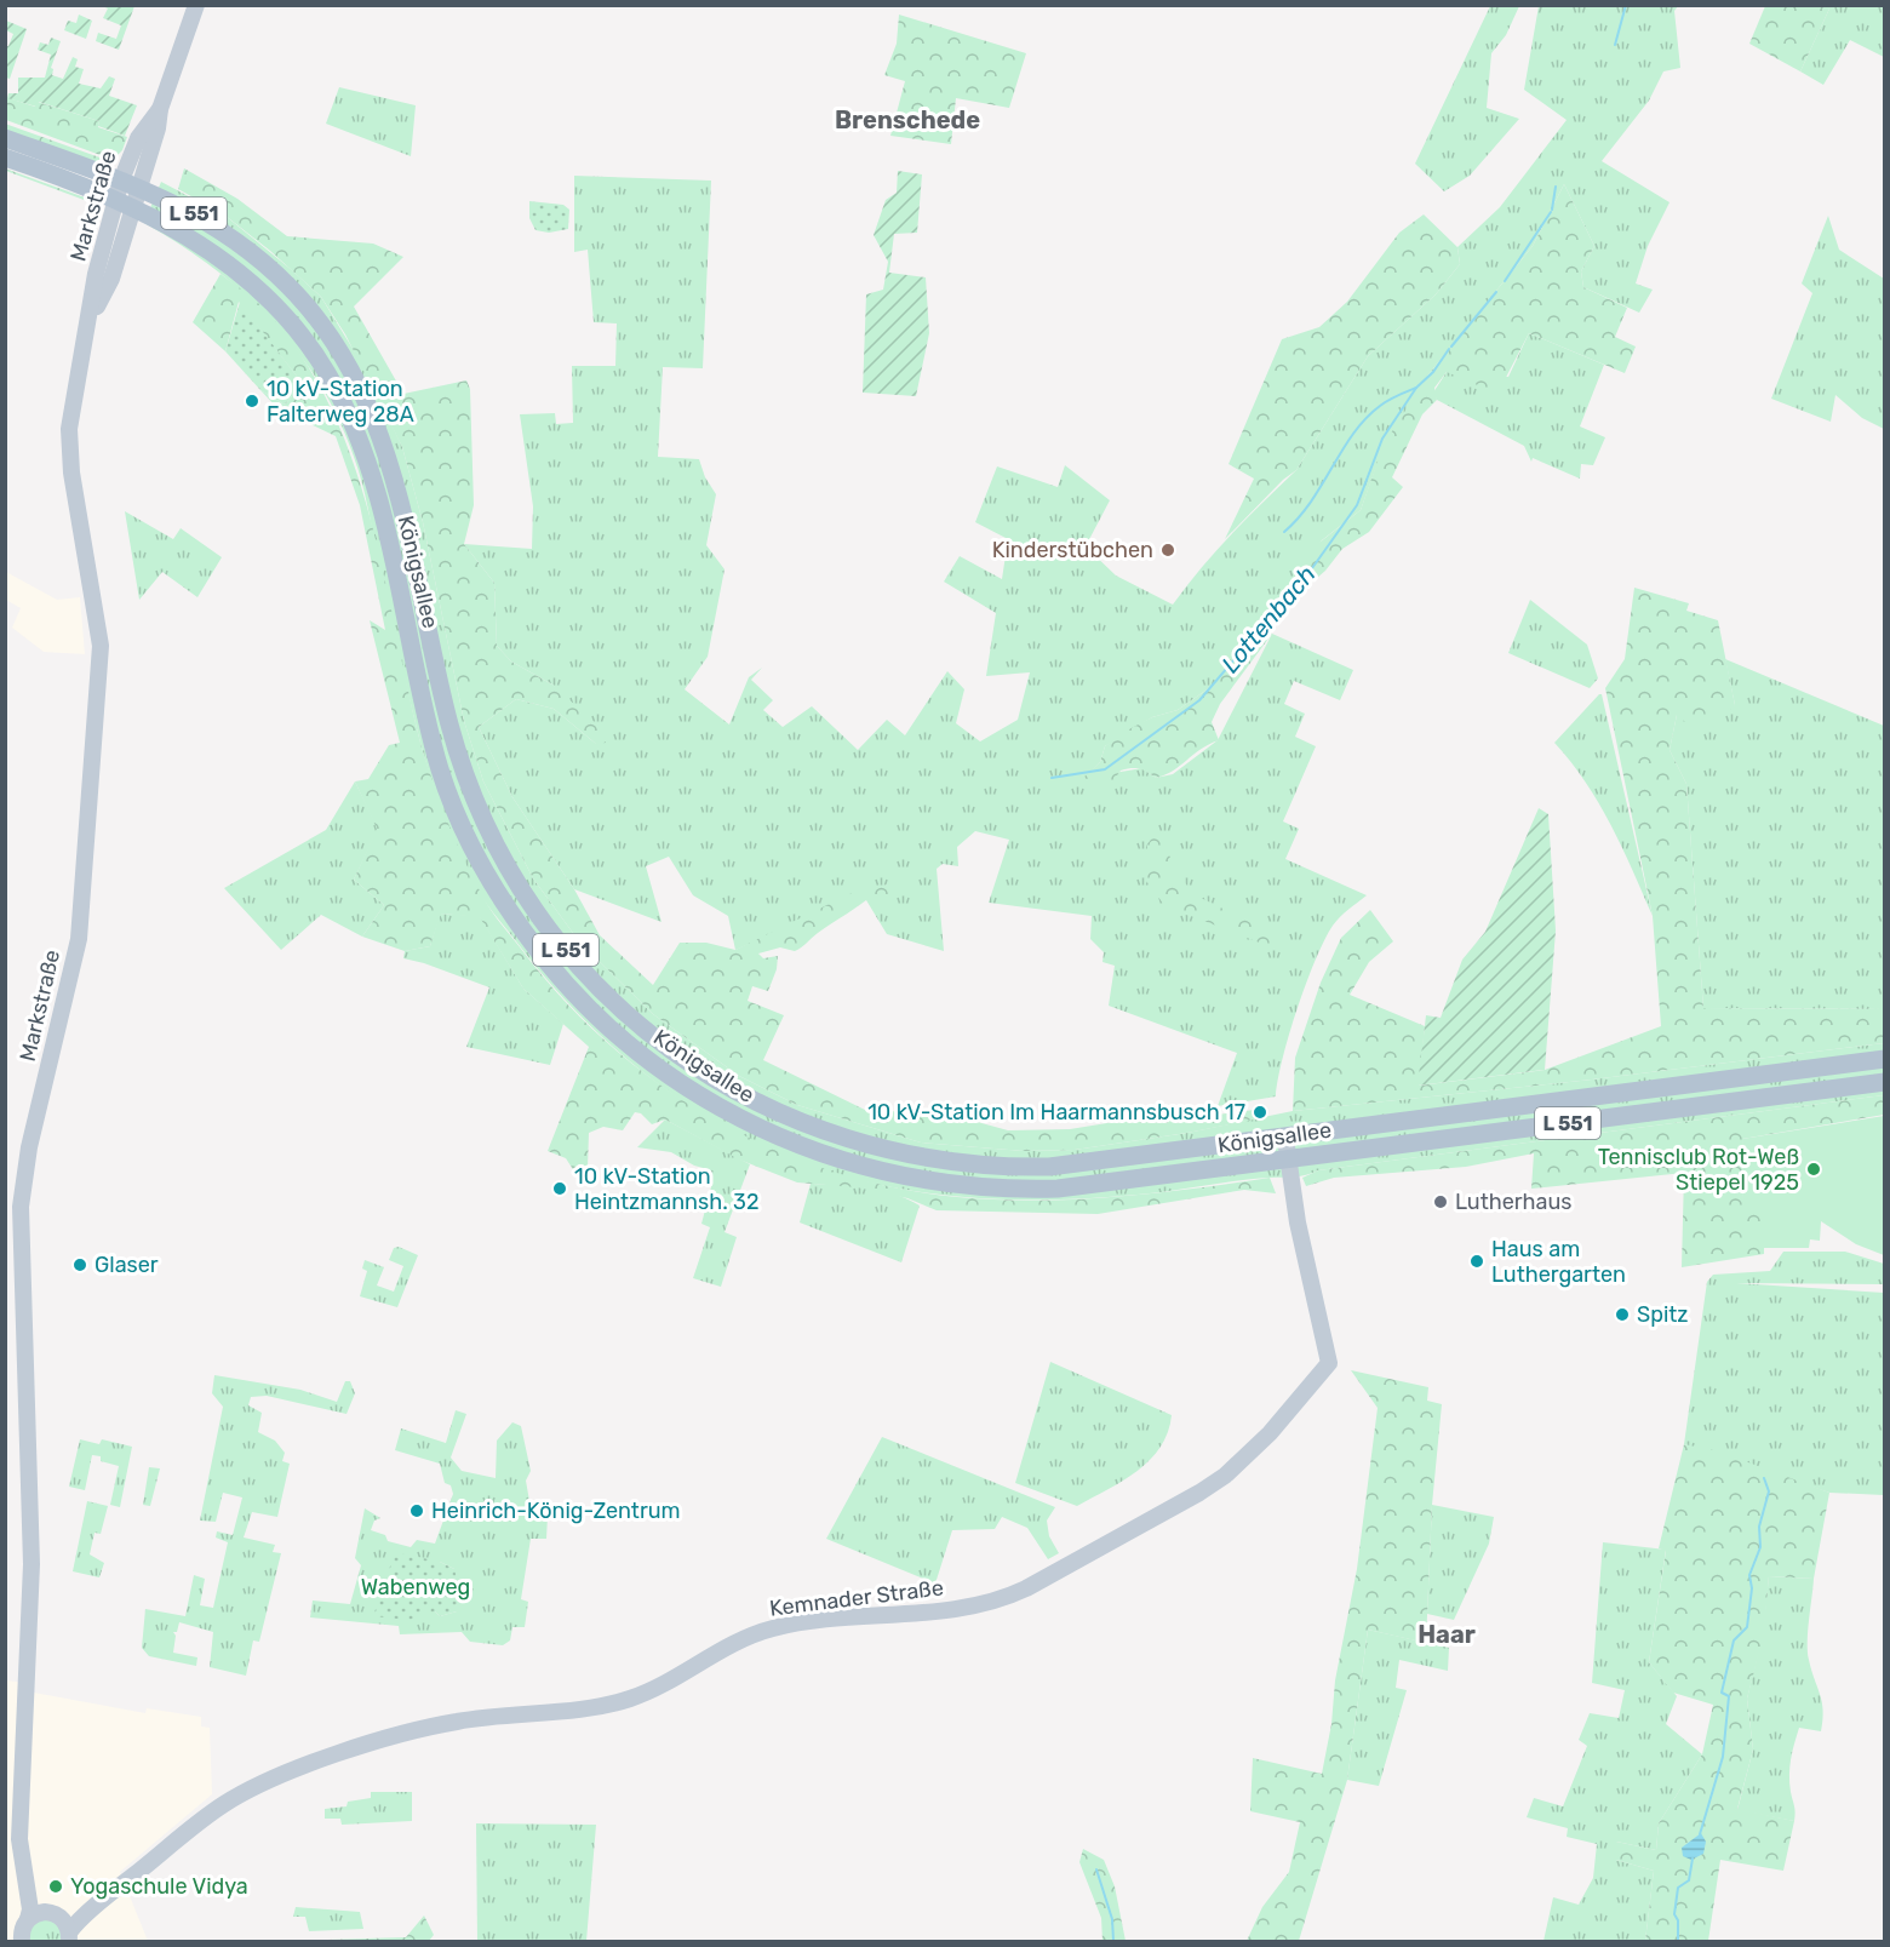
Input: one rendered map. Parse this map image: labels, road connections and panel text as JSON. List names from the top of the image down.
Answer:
{
  "streets": {
    "main road": [
      "Markstraße",
      "L 551",
      "Königsallee",
      "Kemnader Straße"
    ]
  },
  "crossings": [
    ["Markstraße", "Königsallee"],
    ["Markstraße", "Kemnader Straße"],
    ["Königsallee", "Kemnader Straße"]
  ],
  "districts": ["Brenschede", "Haar"],
  "water": ["Lottenbach"],
  "parks": ["Wabenweg"],
  "places": [
    "10 kV-Station Falterweg 28A",
    "Kinderstübchen",
    "10 kV-Station Im Haarmannsbusch 17",
    "Tennisclub Rot-Weß Stiepel 1925",
    "10 kV-Station Heintzmannsh. 32",
    "Lutherhaus",
    "Haus am Luthergarten",
    "Glaser",
    "Spitz",
    "Heinrich-König-Zentrum",
    "Yogaschule Vidya"
  ]
}
